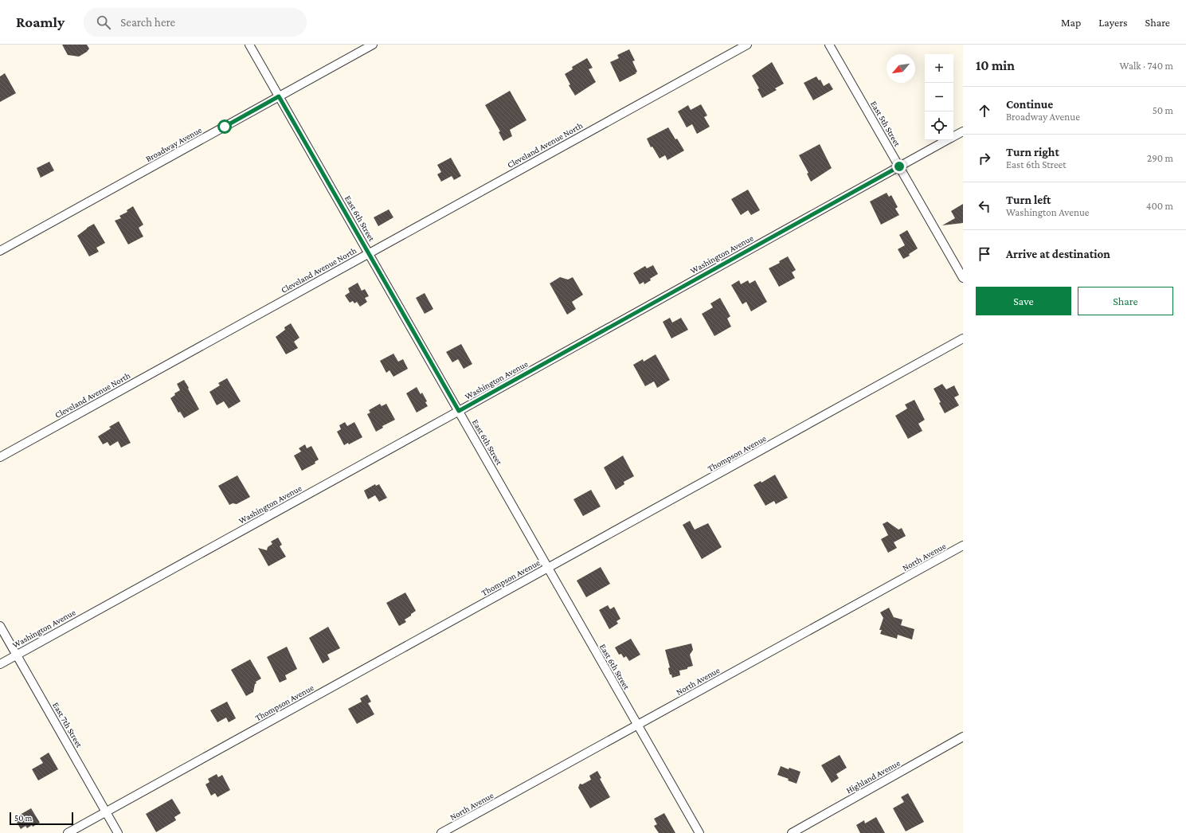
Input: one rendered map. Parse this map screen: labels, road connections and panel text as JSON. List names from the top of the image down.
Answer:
{
  "streets": {
    "street": [
      "East 5th Street",
      "Broadway Avenue",
      "Cleveland Avenue North",
      "East 6th Street",
      "Washington Avenue",
      "Thompson Avenue",
      "North Avenue",
      "East 7th Street",
      "Highland Avenue"
    ]
  },
  "crossings": [
    ["East 5th Street", "Washington Avenue"],
    ["Broadway Avenue", "East 6th Street"],
    ["Cleveland Avenue North", "East 6th Street"],
    ["East 6th Street", "Washington Avenue"],
    ["East 6th Street", "Thompson Avenue"],
    ["East 6th Street", "North Avenue"],
    ["Washington Avenue", "East 7th Street"],
    ["Thompson Avenue", "East 7th Street"]
  ],
  "scale_bar": "50 m",
  "north": "bottom left",
  "page": {
    "header": "Roamly",
    "search": "Search here",
    "nav": ["Map", "Layers", "Share"],
    "heading": ["10 min", "Walk · 740 m"],
    "map_buttons": ["+", "−"],
    "list": [
      ["Continue", "Broadway Avenue", "50 m"],
      ["Turn right", "East 6th Street", "290 m"],
      ["Turn left", "Washington Avenue", "400 m"],
      "Arrive at destination"
    ],
    "buttons": ["Save", "Share"],
    "scale": "50 m"
  }
}
